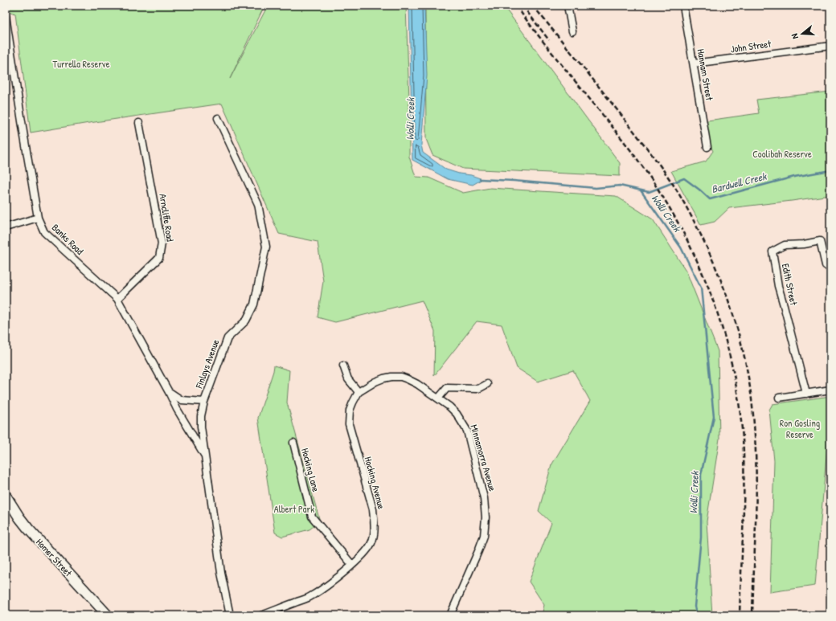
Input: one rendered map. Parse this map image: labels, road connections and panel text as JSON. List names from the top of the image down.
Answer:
{
  "streets": {
    "main road": ["Homer Street"],
    "street": [
      "John Street",
      "Hannam Street",
      "Arncliffe Road",
      "Banks Road",
      "Edith Street",
      "Finlays Avenue",
      "Minnamorra Avenue",
      "Hocking Lane",
      "Hocking Avenue"
    ]
  },
  "crossings": [
    ["John Street", "Hannam Street"],
    ["Arncliffe Road", "Banks Road"],
    ["Banks Road", "Finlays Avenue"],
    ["Minnamorra Avenue", "Hocking Avenue"],
    ["Hocking Lane", "Hocking Avenue"]
  ],
  "water": ["Wolli Creek", "Bardwell Creek"],
  "parks": [
    "Turrella Reserve",
    "Coolibah Reserve",
    "Ron Gosling Reserve",
    "Albert Park"
  ],
  "north": "left"
}
